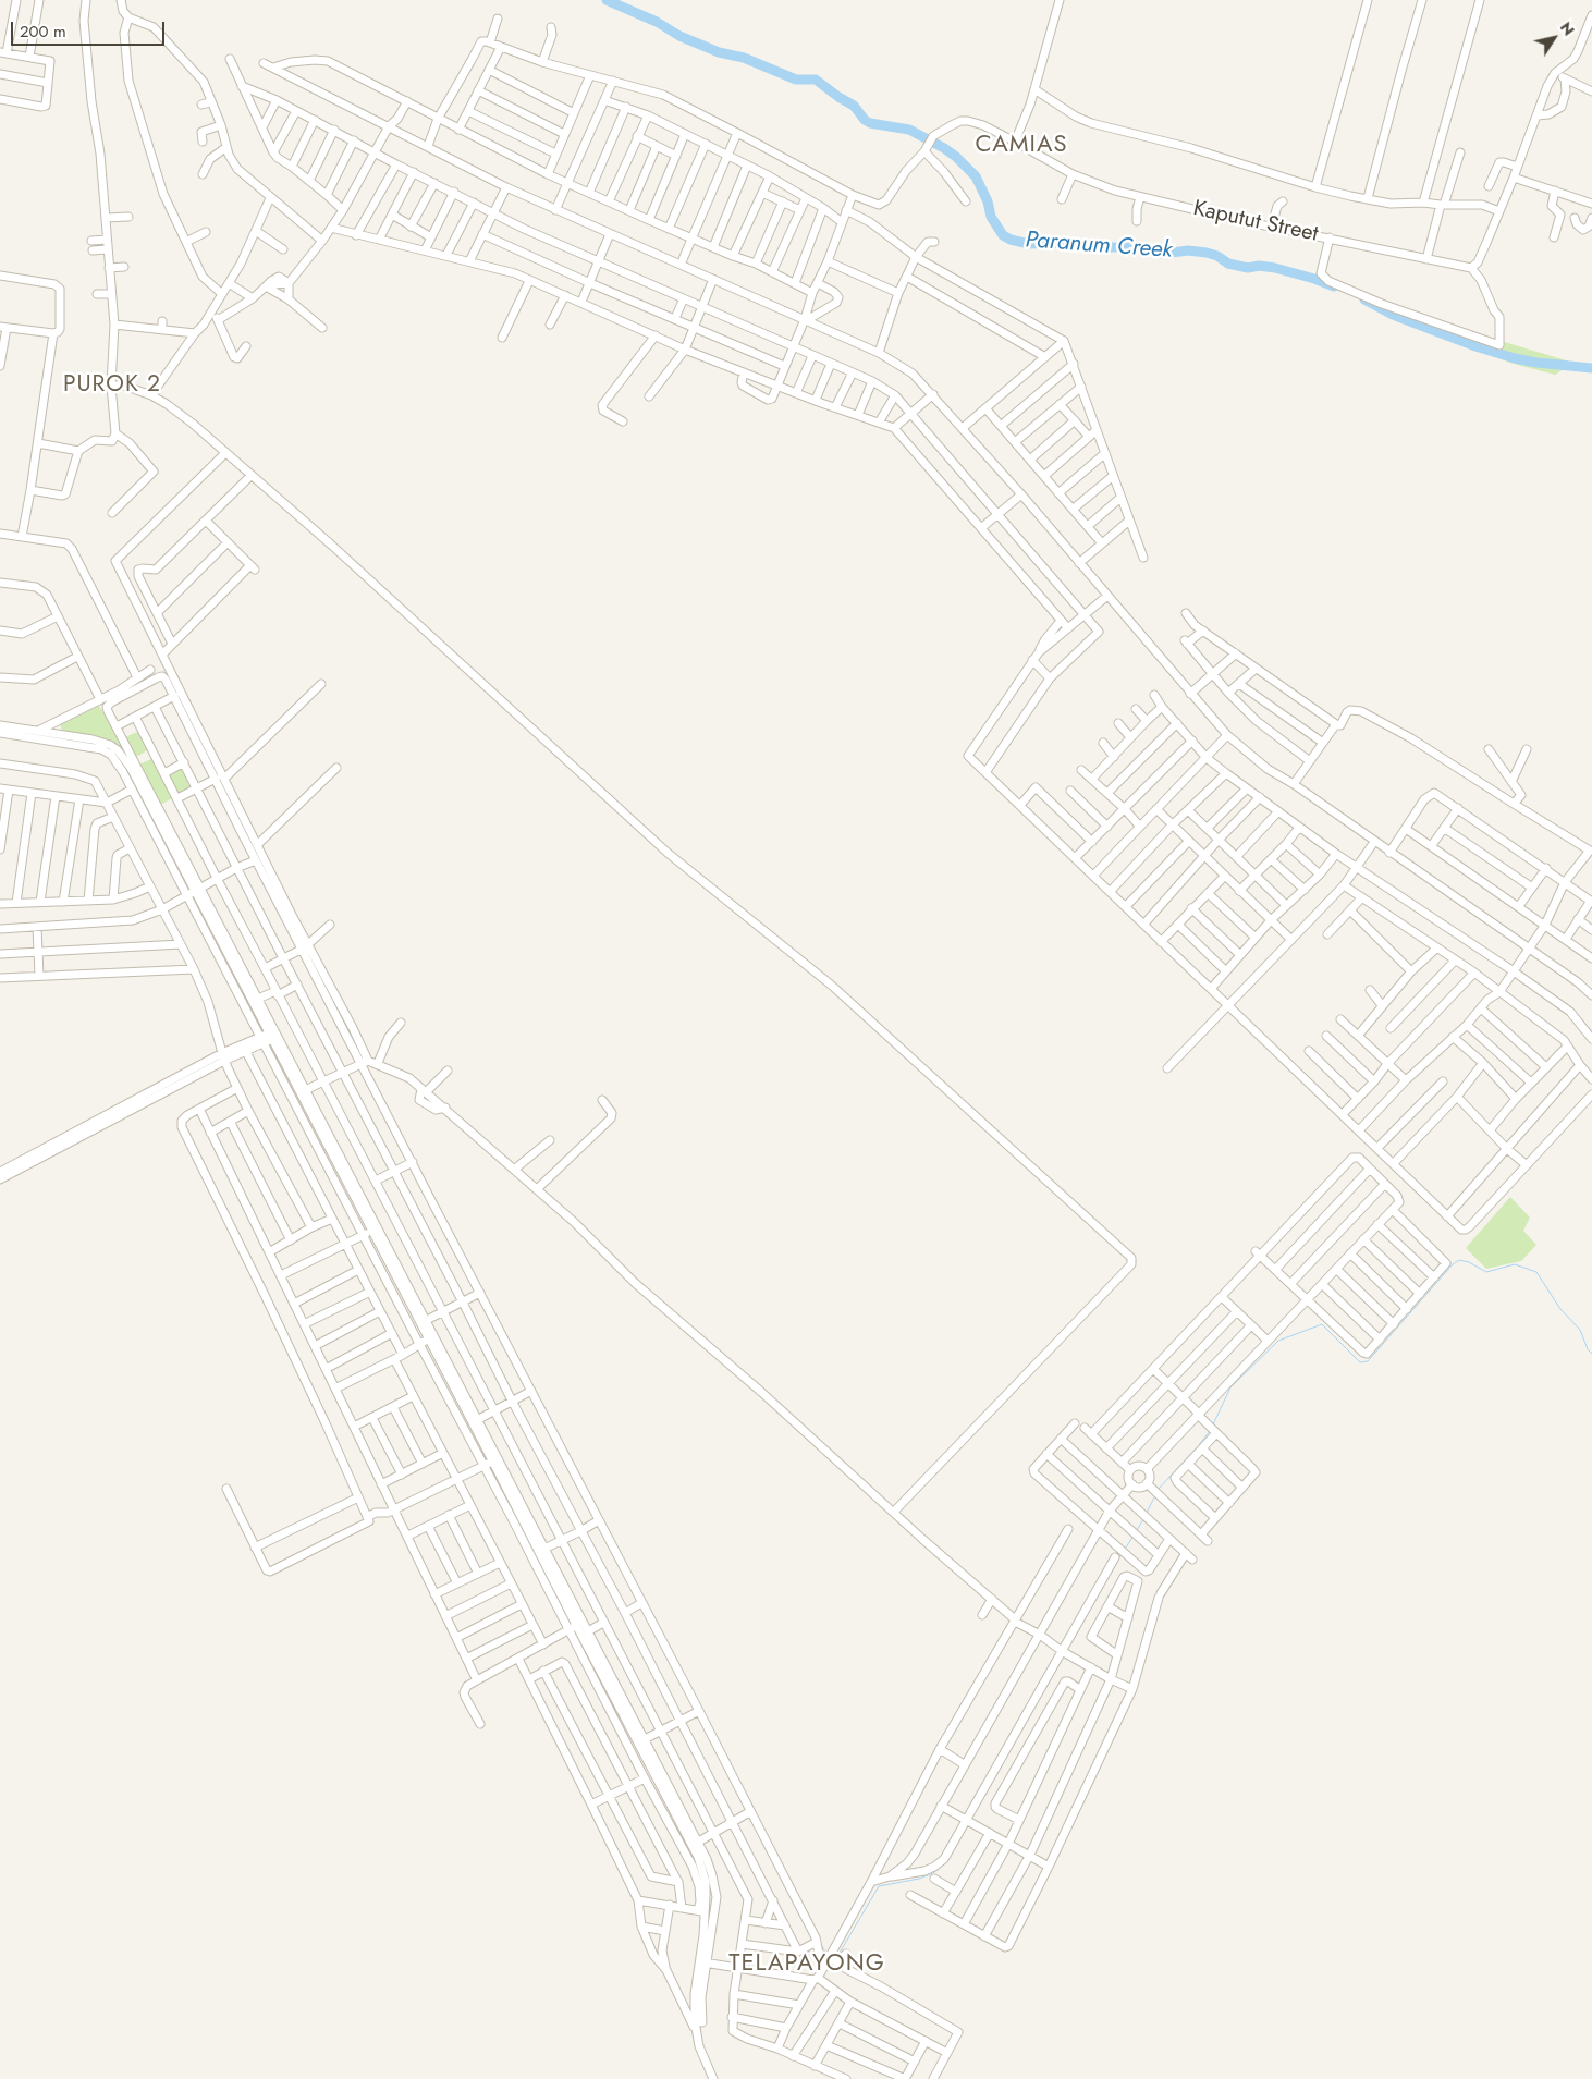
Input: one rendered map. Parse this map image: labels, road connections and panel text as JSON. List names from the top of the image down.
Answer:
{
  "streets": {
    "street": ["Kaputut Street"]
  },
  "districts": ["CAMIAS", "PUROK 2", "TELAPAYONG"],
  "water": ["Paranum Creek"],
  "scale_bar": "200 m",
  "north": "top right"
}
